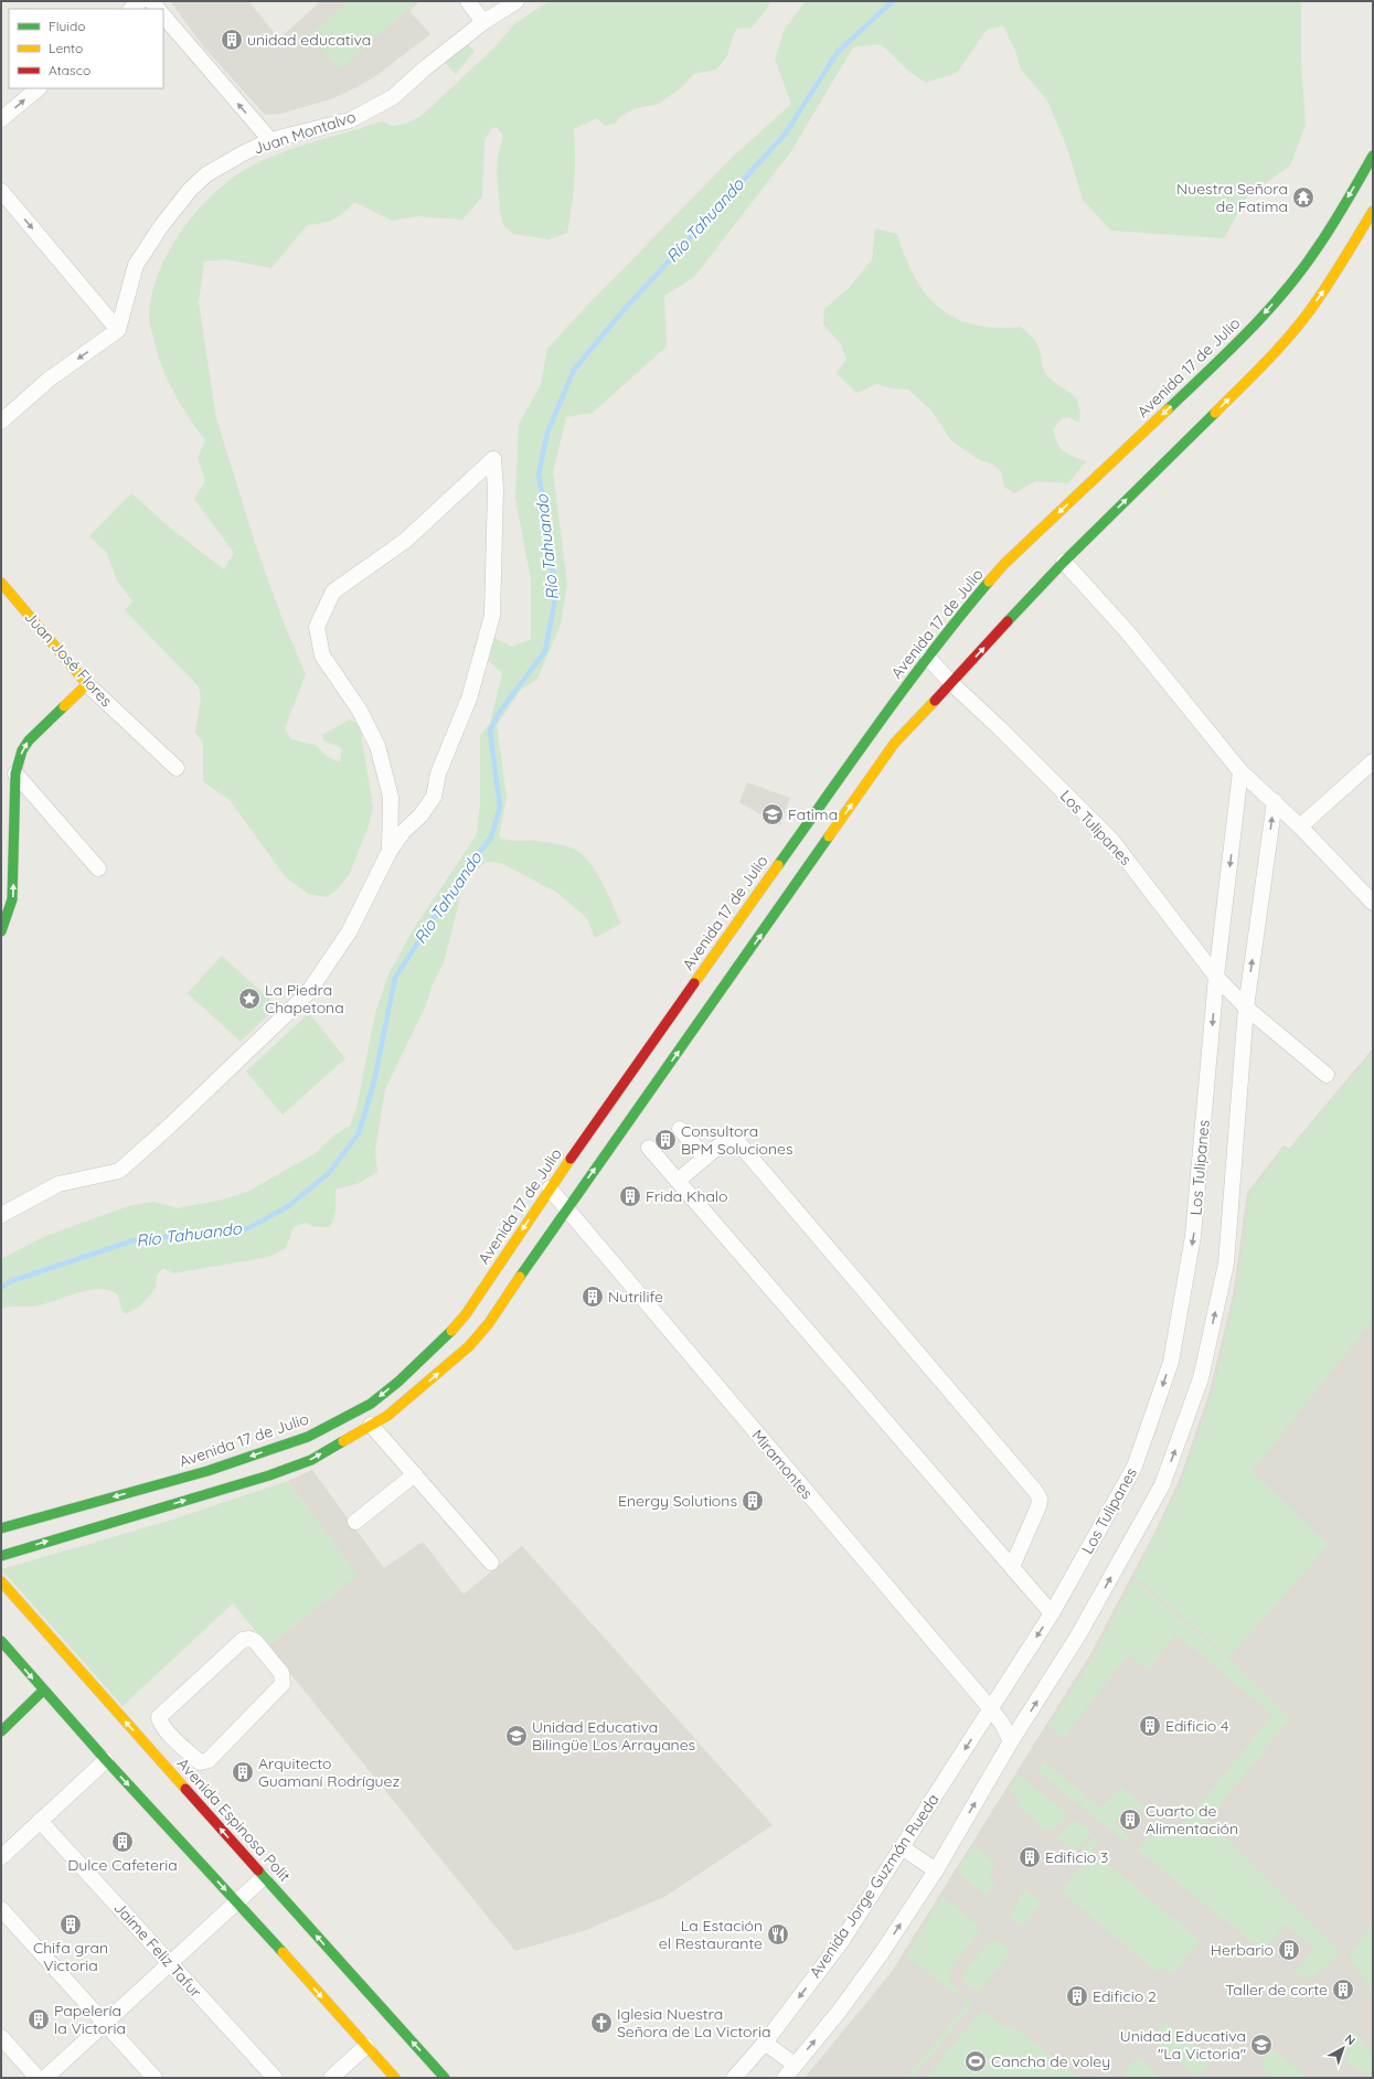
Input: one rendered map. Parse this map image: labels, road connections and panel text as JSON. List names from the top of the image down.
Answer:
{
  "streets": {
    "main road": ["Avenida 17 de Julio", "Juan José Flores", "Avenida Espinosa Polit"],
    "street": [
      "Juan Montalvo",
      "Los Tulipanes",
      "Miramontes",
      "Avenida Jorge Guzmán Rueda",
      "Jaime Feliz Tafur"
    ]
  },
  "crossings": [
    ["Avenida 17 de Julio", "Los Tulipanes"],
    ["Avenida 17 de Julio", "Miramontes"],
    ["Los Tulipanes", "Miramontes"],
    ["Los Tulipanes", "Avenida Jorge Guzmán Rueda"],
    ["Miramontes", "Avenida Jorge Guzmán Rueda"]
  ],
  "water": ["Río Tahuando"],
  "places": {
    "building": [
      "unidad educativa",
      "Consultora BPM Soluciones",
      "Frida Khalo",
      "Nutrilife",
      "Energy Solutions",
      "Edificio 4",
      "Arquitecto Guamaní Rodríguez",
      "Cuarto de Alimentación",
      "Dulce Cafeteria",
      "Edificio 3",
      "Chifa gran Victoria",
      "Herbario",
      "Taller de corte",
      "Edificio 2",
      "Papelería la Victoria"
    ],
    "temple": ["Nuestra Señora de Fatima"],
    "school or university": ["Fatima", "Unidad Educativa Bilingüe Los Arrayanes", "Unidad Educativa \"La Victoria\""],
    "place": ["La Piedra Chapetona"],
    "restaurant": ["La Estación el Restaurante"],
    "church": ["Iglesia Nuestra Señora de La Victoria"],
    "sports": ["Cancha de voley"]
  },
  "legend": ["Fluido", "Lento", "Atasco"],
  "north": "top right"
}
